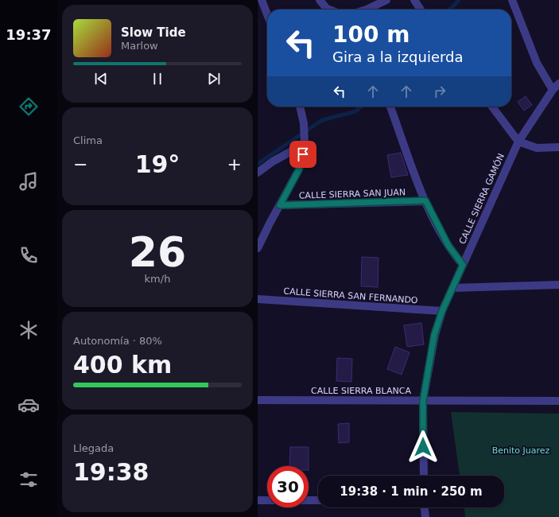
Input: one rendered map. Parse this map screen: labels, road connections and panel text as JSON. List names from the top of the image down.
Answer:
{
  "streets": {
    "street": [
      "CALLE SIERRA SAN JUAN",
      "CALLE SIERRA GAMÓN",
      "CALLE SIERRA SAN FERNANDO",
      "CALLE SIERRA BLANCA"
    ]
  },
  "crossings": [
    ["CALLE SIERRA GAMÓN", "CALLE SIERRA SAN FERNANDO"],
    ["CALLE SIERRA GAMÓN", "CALLE SIERRA BLANCA"]
  ],
  "parks": ["Benito Juarez"],
  "page": {
    "tabs": "19:37",
    "turn": ["100 m", "Gira a la izquierda"],
    "song": ["Slow Tide", "Marlow"],
    "tile": [
      "Clima",
      ["26", "km/h"],
      ["Autonomía · 80%", "400 km"],
      ["Llegada", "19:38"]
    ],
    "heat": ["−", "19°", "+"],
    "limit": "30",
    "trip": "19:38 · 1 min · 250 m"
  }
}
